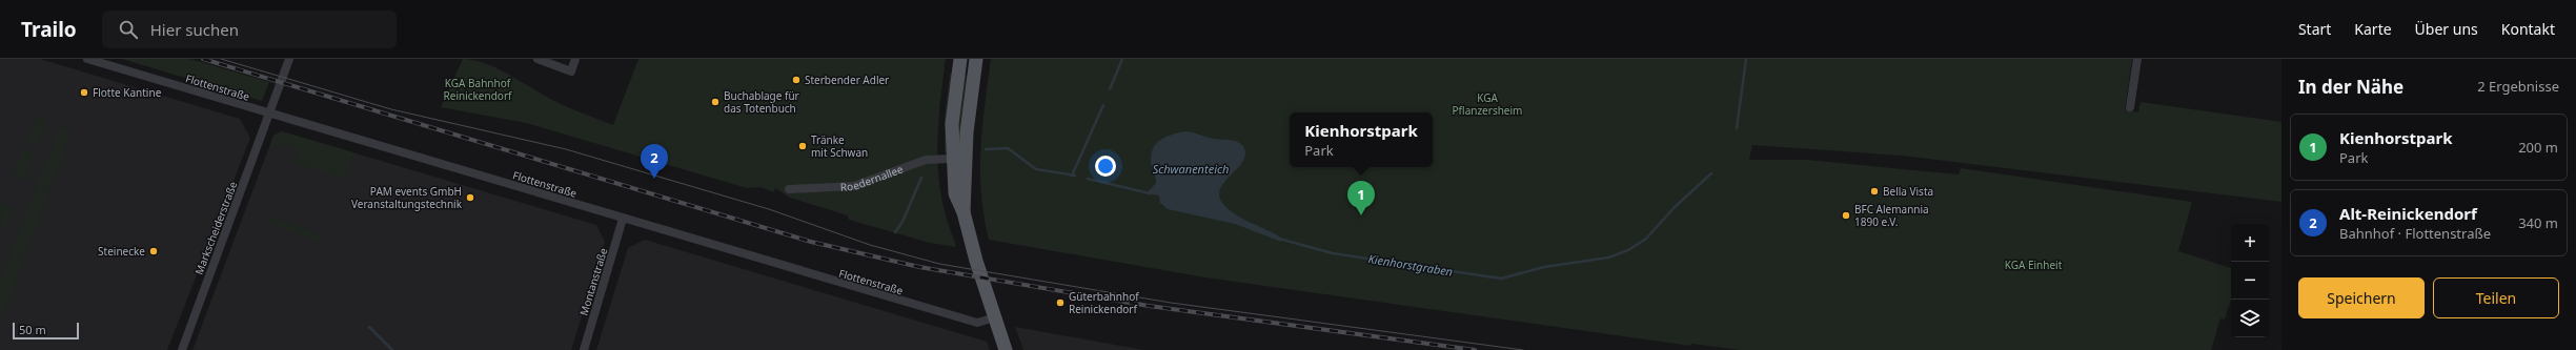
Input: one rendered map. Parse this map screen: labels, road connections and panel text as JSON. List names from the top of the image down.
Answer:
{
  "streets": {
    "street": [
      "Flottenstraße",
      "Roedernallee",
      "Markscheiderstraße",
      "Montanstraße"
    ]
  },
  "crossings": [
    ["Flottenstraße", "Markscheiderstraße"],
    ["Flottenstraße", "Montanstraße"]
  ],
  "water": ["Schwanenteich", "Kienhorstgraben"],
  "parks": ["KGA Bahnhof Reinickendorf", "KGA Pflanzersheim", "KGA Einheit"],
  "places": [
    "Sterbender Adler",
    "Flotte Kantine",
    "Buchablage für das Totenbuch",
    "Tränke mit Schwan",
    "Bella Vista",
    "PAM events GmbH Veranstaltungstechnik",
    "BFC Alemannia 1890 e.V.",
    "Steinecke",
    "Güterbahnhof Reinickendorf"
  ],
  "scale_bar": "50 m",
  "page": {
    "header": "Trailo",
    "search": "Hier suchen",
    "nav": [
      "Start",
      "Karte",
      "Über uns",
      "Kontakt"
    ],
    "heading": ["In der Nähe", "2 Ergebnisse"],
    "popup": ["Kienhorstpark", "Park"],
    "list": [
      {
        "mark": "1",
        "name": "Kienhorstpark",
        "note": "Park",
        "value": "200 m"
      },
      {
        "mark": "2",
        "name": "Alt-Reinickendorf",
        "note": "Bahnhof · Flottenstraße",
        "value": "340 m"
      }
    ],
    "pins": ["2", "1"],
    "map_buttons": ["+", "−"],
    "buttons": ["Speichern", "Teilen"],
    "scale": "50 m"
  }
}
